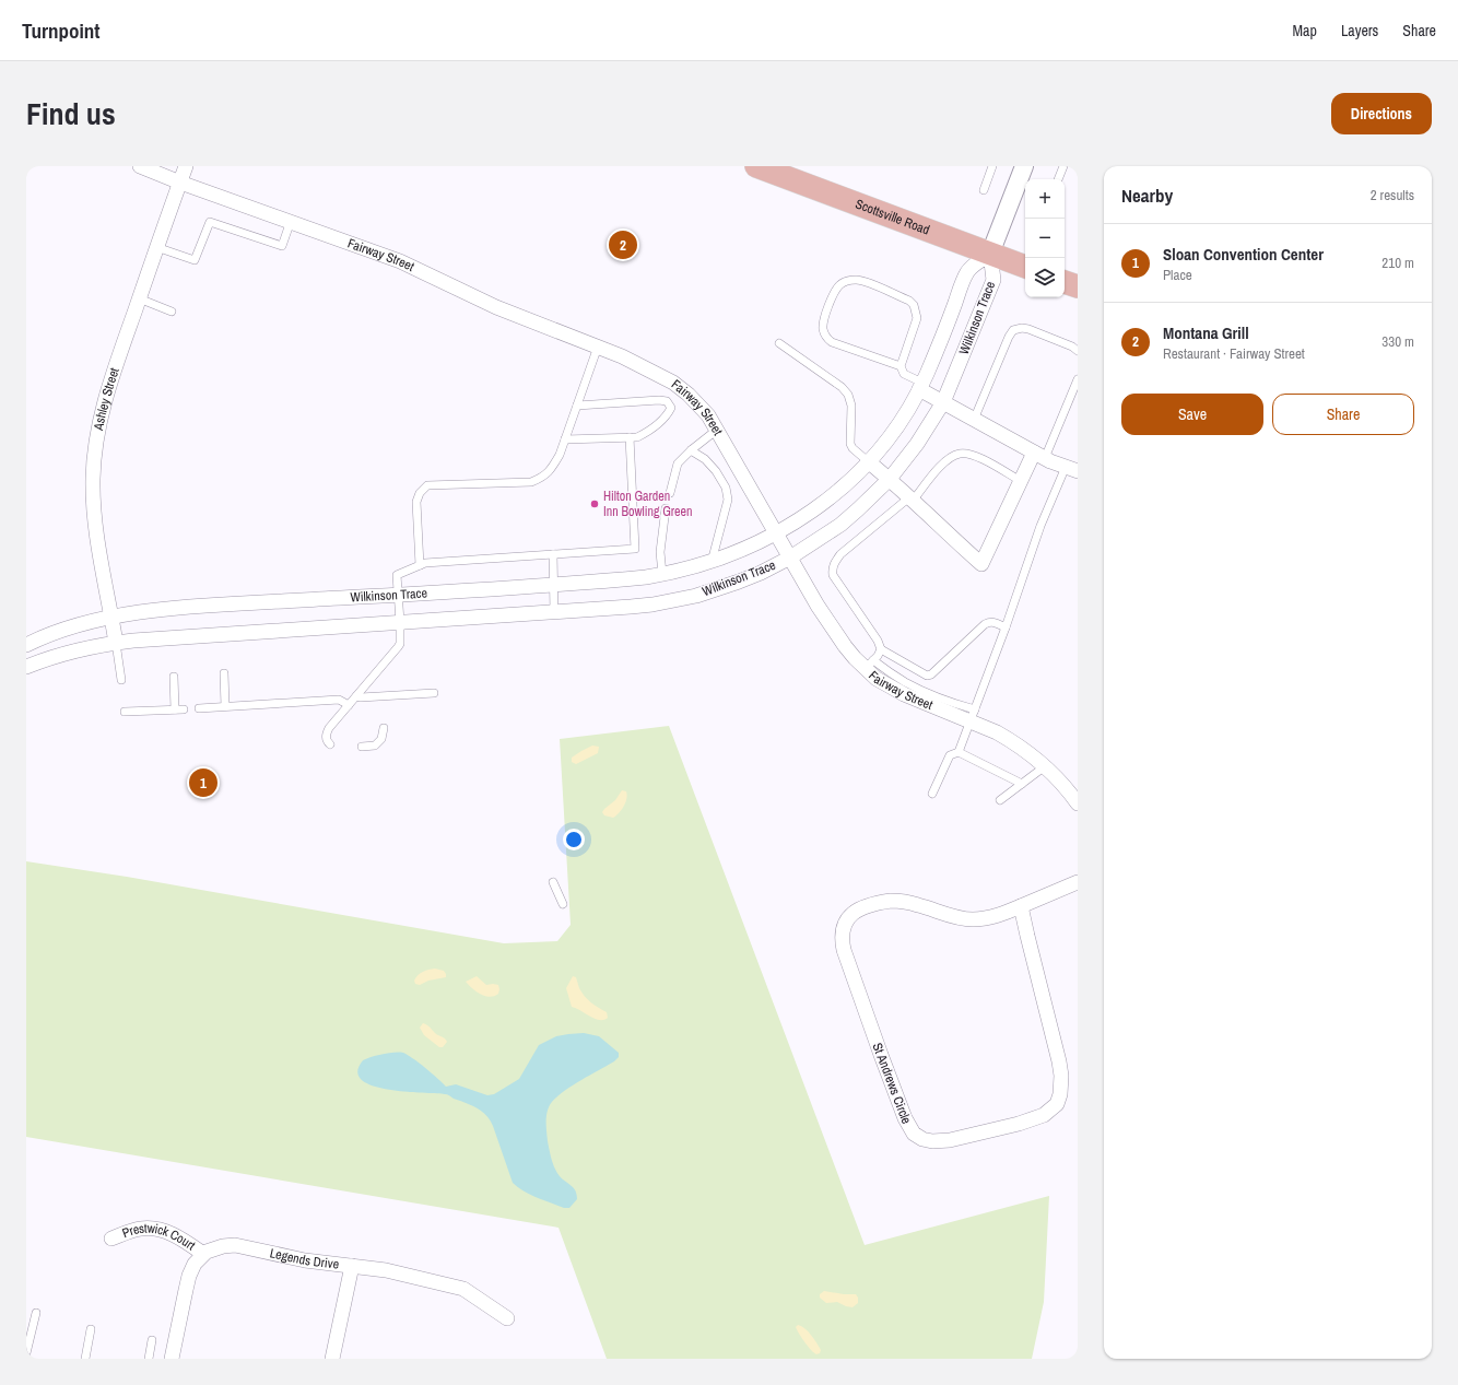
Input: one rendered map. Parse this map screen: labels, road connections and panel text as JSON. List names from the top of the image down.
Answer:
{
  "streets": {
    "main road": ["Scottsville Road"],
    "street": [
      "Fairway Street",
      "Wilkinson Trace",
      "Ashley Street",
      "St Andrews Circle",
      "Prestwick Court",
      "Legends Drive"
    ]
  },
  "crossings": [
    ["Scottsville Road", "Wilkinson Trace"],
    ["Fairway Street", "Wilkinson Trace"],
    ["Fairway Street", "Ashley Street"],
    ["Wilkinson Trace", "Ashley Street"],
    ["Prestwick Court", "Legends Drive"]
  ],
  "places": ["Hilton Garden Inn Bowling Green"],
  "page": {
    "header": "Turnpoint",
    "nav": ["Map", "Layers", "Share"],
    "title": "Find us",
    "buttons": [
      "Directions",
      ["Save", "Share"]
    ],
    "heading": ["Nearby", "2 results"],
    "map_buttons": ["+", "−"],
    "list": [
      {
        "mark": "1",
        "name": "Sloan Convention Center",
        "note": "Place",
        "value": "210 m"
      },
      {
        "mark": "2",
        "name": "Montana Grill",
        "note": "Restaurant · Fairway Street",
        "value": "330 m"
      }
    ],
    "pins": ["2", "1"]
  }
}
